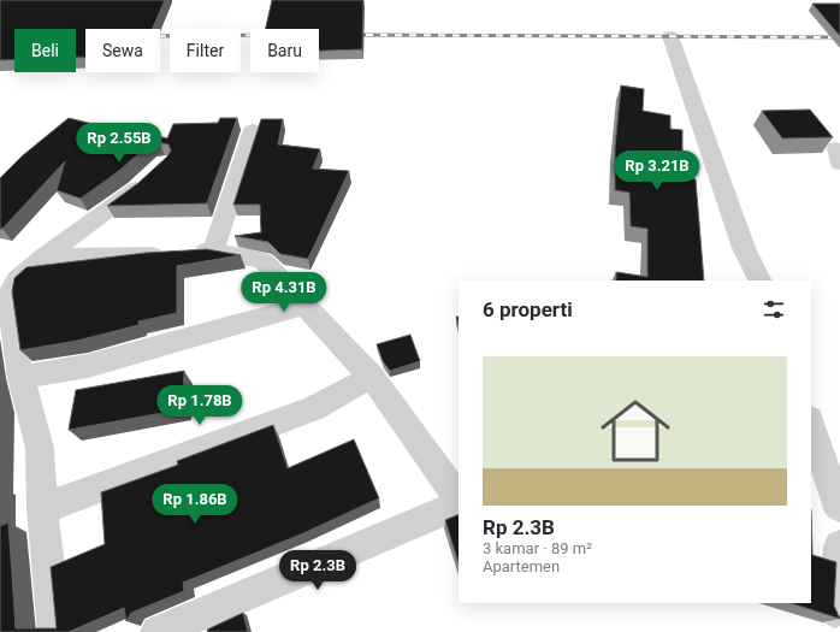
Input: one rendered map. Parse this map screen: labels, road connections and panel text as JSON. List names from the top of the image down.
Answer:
{
  "page": {
    "chip": [
      "Beli",
      "Sewa",
      "Filter",
      "Baru"
    ],
    "price": [
      "Rp 2.55B",
      "Rp 3.21B",
      "Rp 4.31B",
      "Rp 1.78B",
      "Rp 1.86B",
      "Rp 2.3B"
    ],
    "heading": "6 properti",
    "list": [
      {
        "name": "Rp 2.3B",
        "note": "3 kamar · 89 m² · Apartemen"
      }
    ]
  }
}
